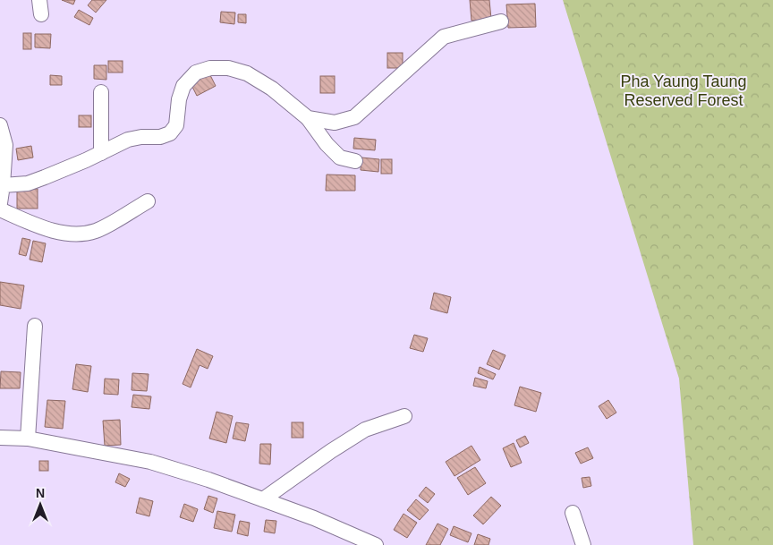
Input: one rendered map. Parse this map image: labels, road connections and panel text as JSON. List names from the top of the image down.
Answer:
{
  "parks": ["Pha Yaung Taung Reserved Forest"],
  "north": "top"
}
